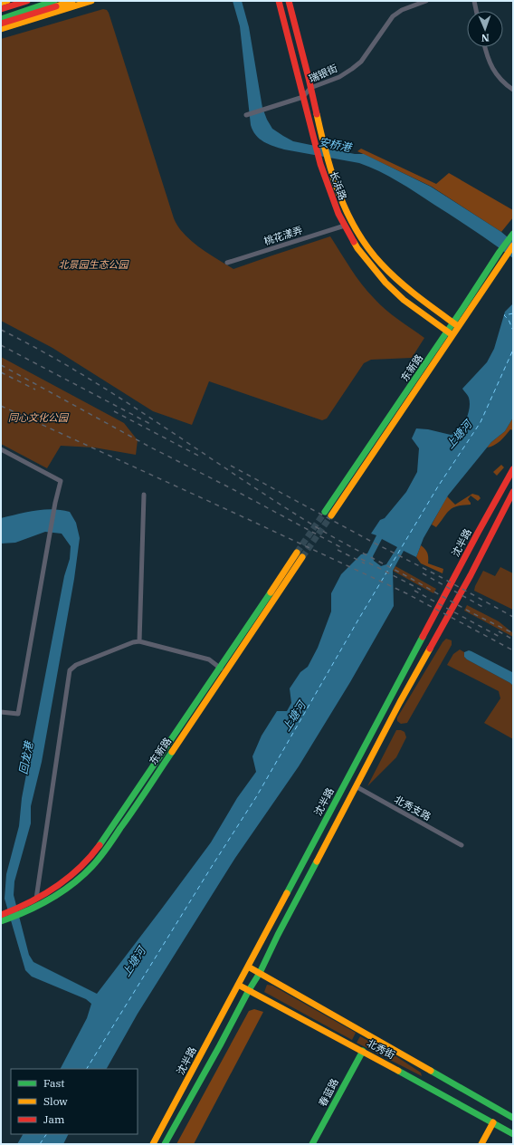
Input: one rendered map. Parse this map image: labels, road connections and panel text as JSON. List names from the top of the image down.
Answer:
{
  "streets": {
    "main road": [
      "长浜路",
      "东新路",
      "沈半路",
      "北秀街",
      "春蓝路"
    ],
    "street": ["瑞银街", "桃花漾弄", "北秀支路"]
  },
  "crossings": [
    ["瑞银街", "长浜路"],
    ["长浜路", "桃花漾弄"],
    ["长浜路", "东新路"],
    ["沈半路", "北秀支路"],
    ["沈半路", "北秀街"],
    ["北秀街", "春蓝路"]
  ],
  "water": ["安桥港", "上塘河", "回龙港"],
  "parks": ["北景园生态公园", "同心文化公园"],
  "legend": ["Fast", "Slow", "Jam"],
  "north": "bottom"
}
